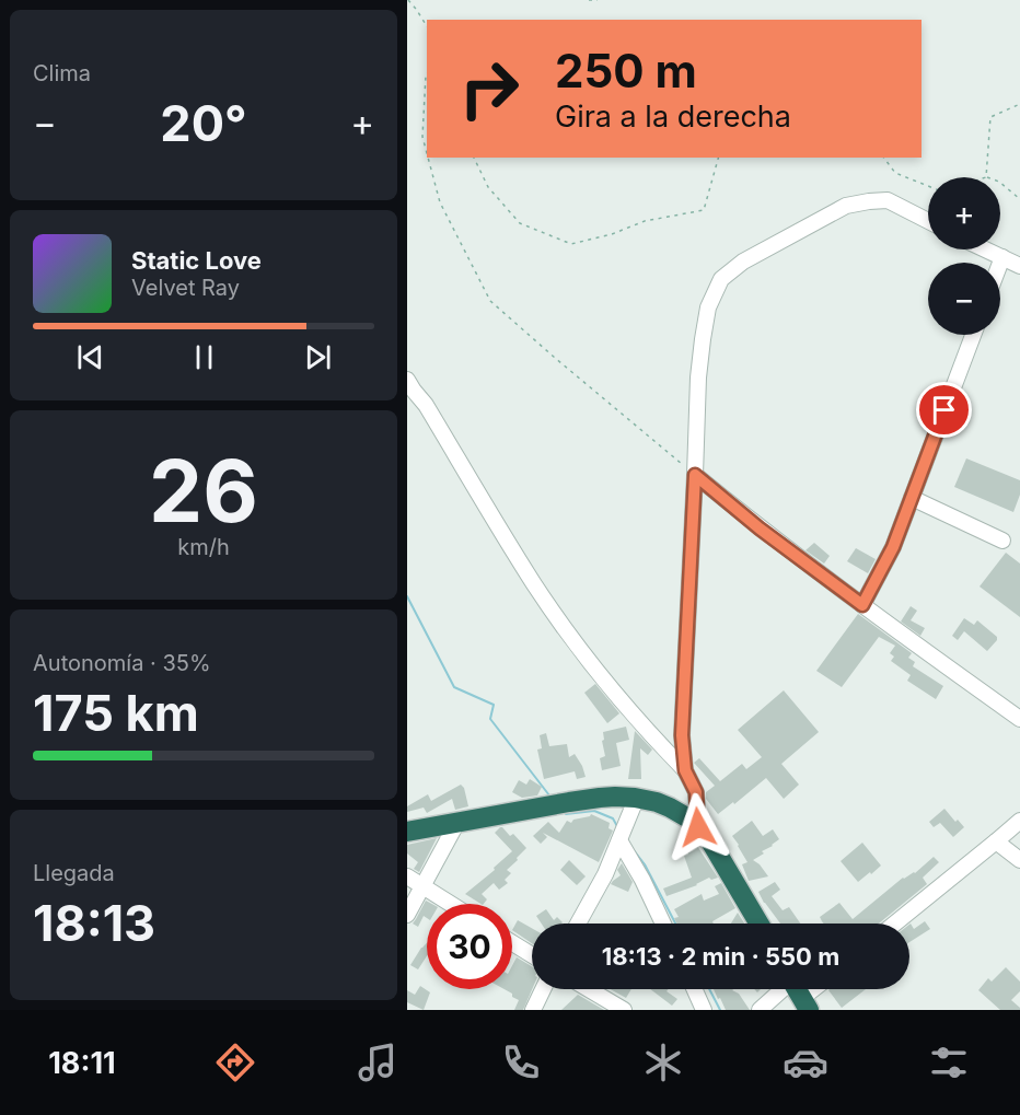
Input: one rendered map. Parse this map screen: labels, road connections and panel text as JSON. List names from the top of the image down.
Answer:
{
  "page": {
    "tile": [
      "Clima",
      ["26", "km/h"],
      ["Autonomía · 35%", "175 km"],
      ["Llegada", "18:13"]
    ],
    "turn": ["250 m", "Gira a la derecha"],
    "heat": ["−", "20°", "+"],
    "map_buttons": ["+", "−"],
    "song": ["Static Love", "Velvet Ray"],
    "limit": "30",
    "trip": "18:13 · 2 min · 550 m",
    "tabs": "18:11"
  }
}
